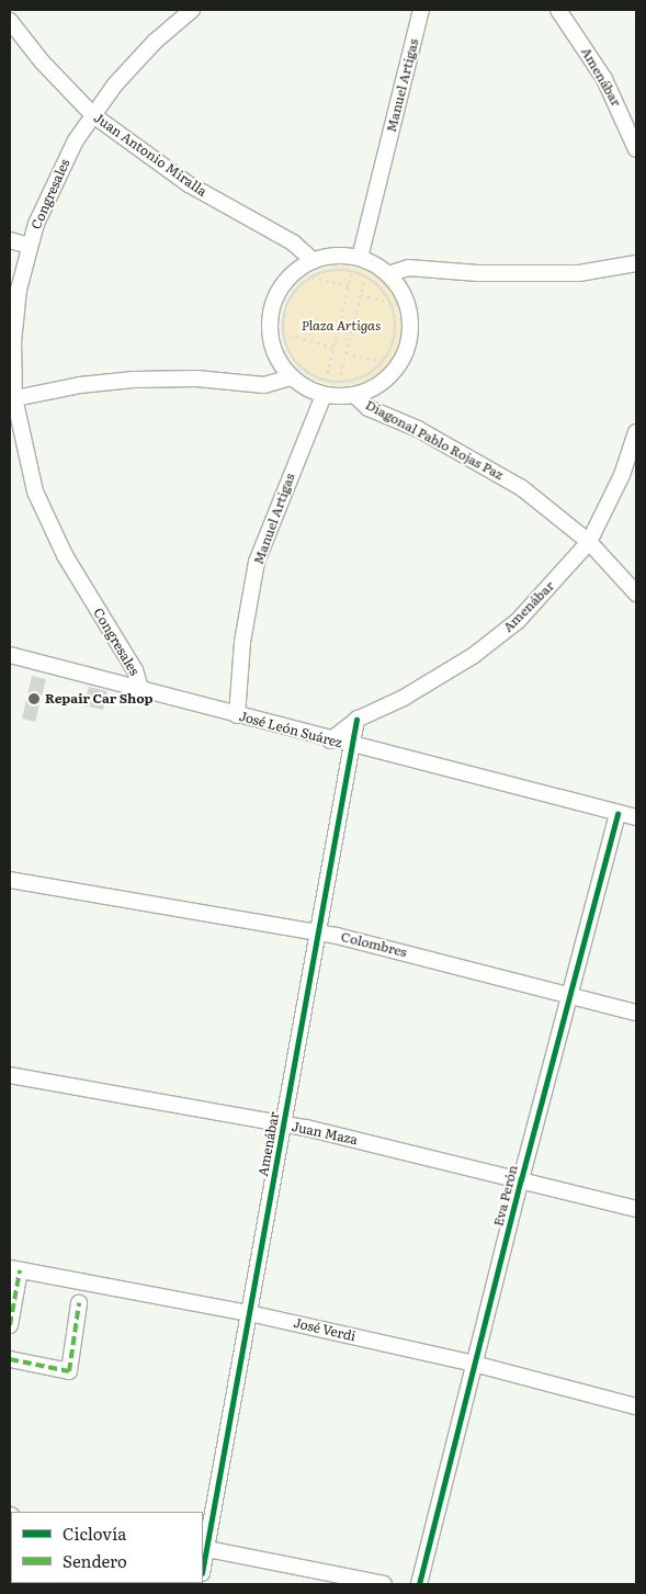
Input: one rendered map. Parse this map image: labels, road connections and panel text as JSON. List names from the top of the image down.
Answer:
{
  "streets": {
    "street": [
      "Amenábar",
      "Manuel Artigas",
      "Juan Antonio Miralla",
      "Congresales",
      "Diagonal Pablo Rojas Paz",
      "José León Suárez",
      "Colombres",
      "Juan Maza",
      "Eva Perón",
      "José Verdi"
    ]
  },
  "crossings": [
    ["Amenábar", "Diagonal Pablo Rojas Paz"],
    ["Amenábar", "José León Suárez"],
    ["Amenábar", "Colombres"],
    ["Amenábar", "Juan Maza"],
    ["Amenábar", "José Verdi"],
    ["Manuel Artigas", "José León Suárez"],
    ["Juan Antonio Miralla", "Congresales"],
    ["Congresales", "José León Suárez"],
    ["José León Suárez", "Eva Perón"],
    ["Colombres", "Eva Perón"],
    ["Juan Maza", "Eva Perón"],
    ["Eva Perón", "José Verdi"]
  ],
  "parks": ["Plaza Artigas"],
  "places": ["Repair Car Shop"],
  "legend": ["Ciclovía", "Sendero"]
}
